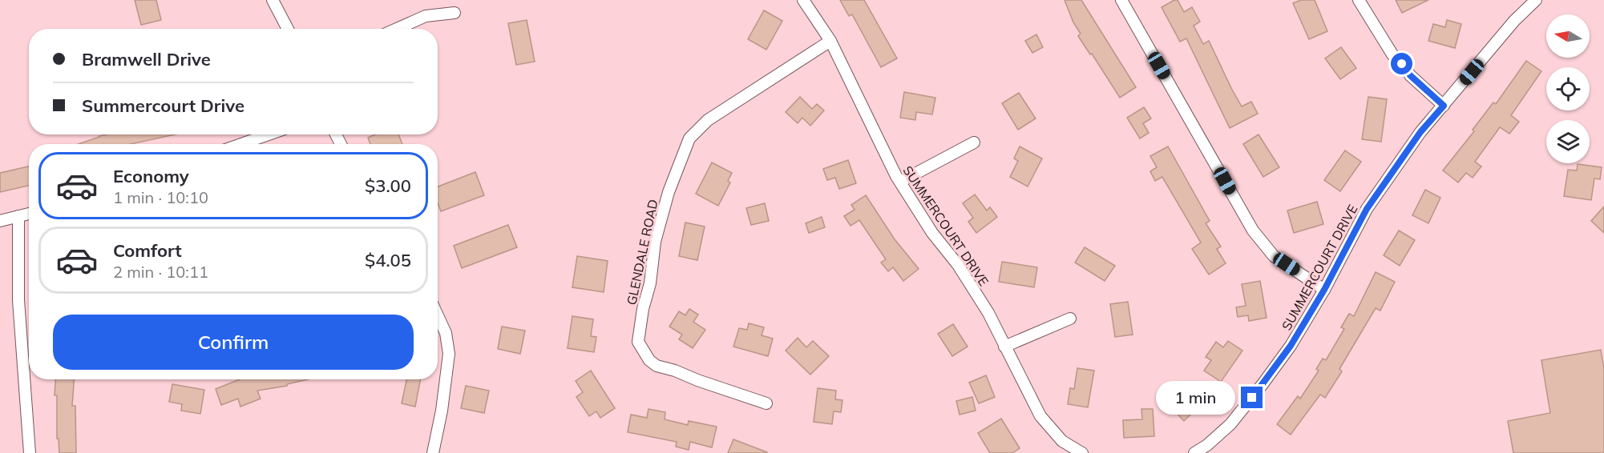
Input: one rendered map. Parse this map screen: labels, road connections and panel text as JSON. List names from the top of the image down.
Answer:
{
  "streets": {
    "street": ["SUMMERCOURT DRIVE", "GLENDALE ROAD"]
  },
  "crossings": [
    ["SUMMERCOURT DRIVE", "GLENDALE ROAD"]
  ],
  "north": "left",
  "page": {
    "banner": ["Bramwell Drive", "Summercourt Drive"],
    "list": [
      {
        "name": "Economy",
        "note": "1 min · 10:10",
        "value": "$3.00"
      },
      {
        "name": "Comfort",
        "note": "2 min · 10:11",
        "value": "$4.05"
      }
    ],
    "buttons": "Confirm",
    "bubble": "1 min"
  }
}
